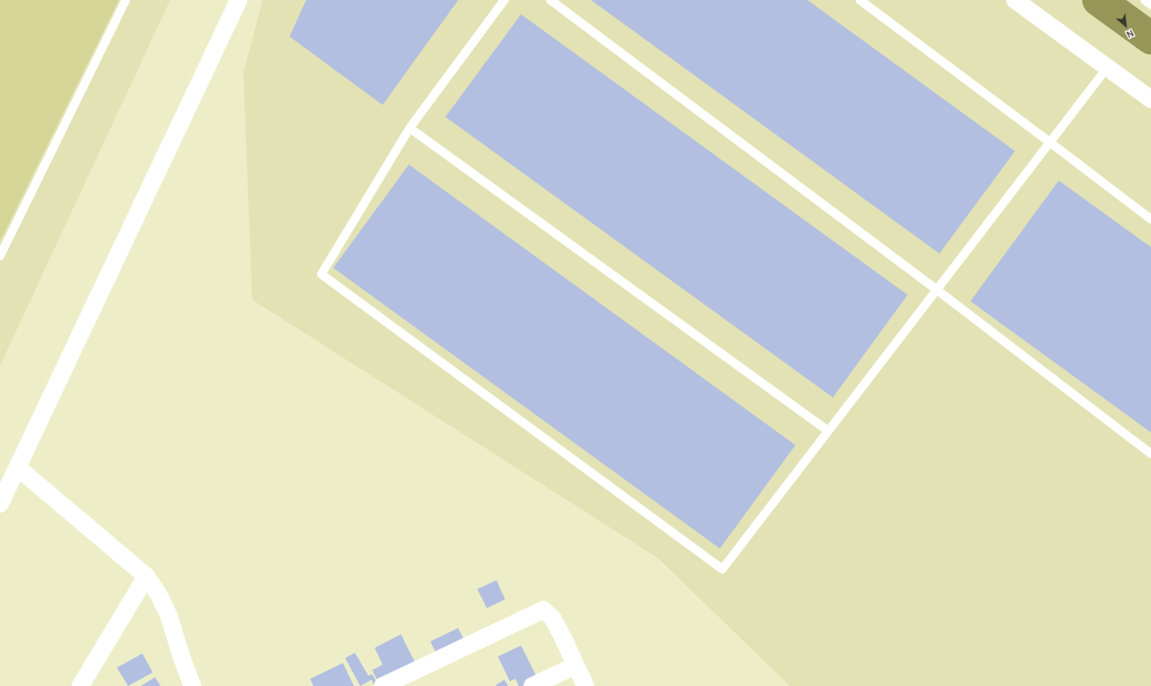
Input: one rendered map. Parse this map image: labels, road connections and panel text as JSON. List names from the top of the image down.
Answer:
{
  "north": "bottom right"
}
